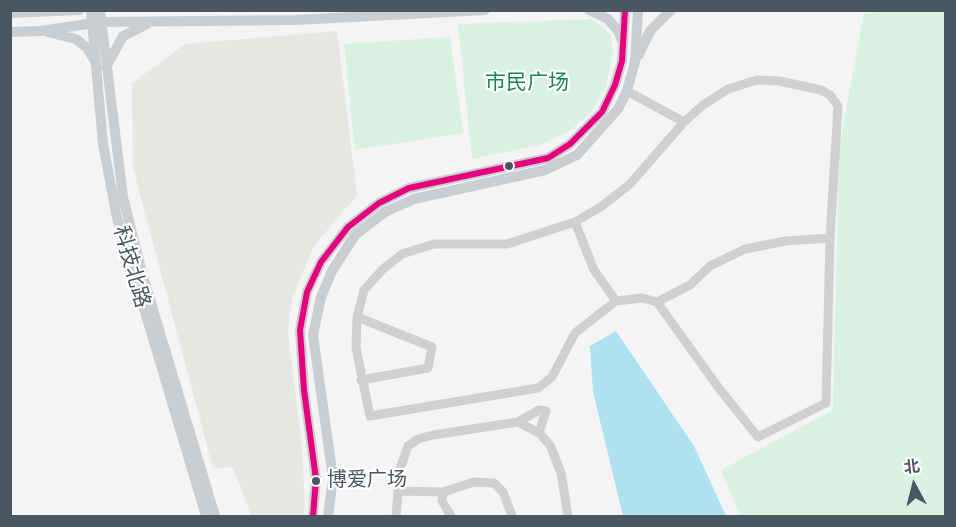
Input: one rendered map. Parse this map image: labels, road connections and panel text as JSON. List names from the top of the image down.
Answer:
{
  "streets": {
    "main road": ["科技北路"]
  },
  "parks": ["市民广场"],
  "places": ["博爱广场"],
  "north": "top"
}
